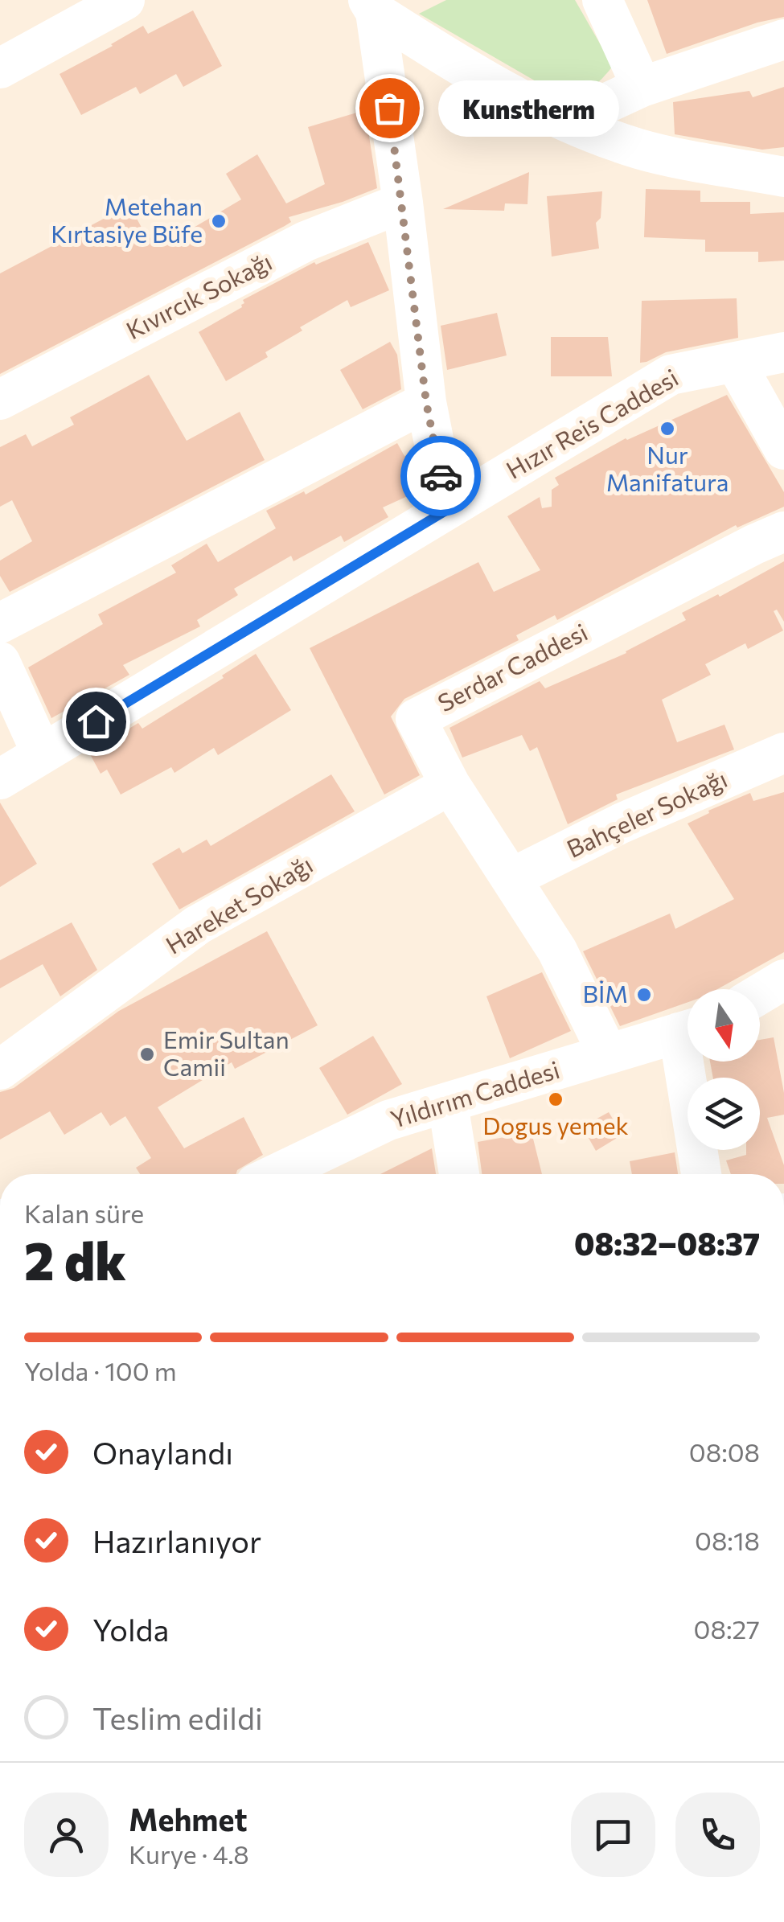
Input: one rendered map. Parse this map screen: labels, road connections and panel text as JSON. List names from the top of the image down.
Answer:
{
  "streets": {
    "street": [
      "Kıvırcık Sokağı",
      "Hızır Reis Caddesi",
      "Serdar Caddesi",
      "Bahçeler Sokağı",
      "Hareket Sokağı",
      "Yıldırım Caddesi"
    ]
  },
  "crossings": [
    ["Serdar Caddesi", "Bahçeler Sokağı"],
    ["Serdar Caddesi", "Hareket Sokağı"],
    ["Serdar Caddesi", "Yıldırım Caddesi"]
  ],
  "places": [
    "Kunstherm",
    "Metehan Kırtasiye Büfe",
    "Nur Manifatura",
    "BİM",
    "Emir Sultan Camii",
    "Dogus yemek"
  ],
  "north": "bottom",
  "page": {
    "bubble": "Kunstherm",
    "heading": ["2 dk", "Kalan süre", "08:32–08:37"],
    "panel": ["Mehmet", "Kurye · 4.8"],
    "bar": "Yolda · 100 m",
    "list": [
      ["Onaylandı", "08:08"],
      ["Hazırlanıyor", "08:18"],
      ["Yolda", "08:27"],
      "Teslim edildi"
    ]
  }
}
